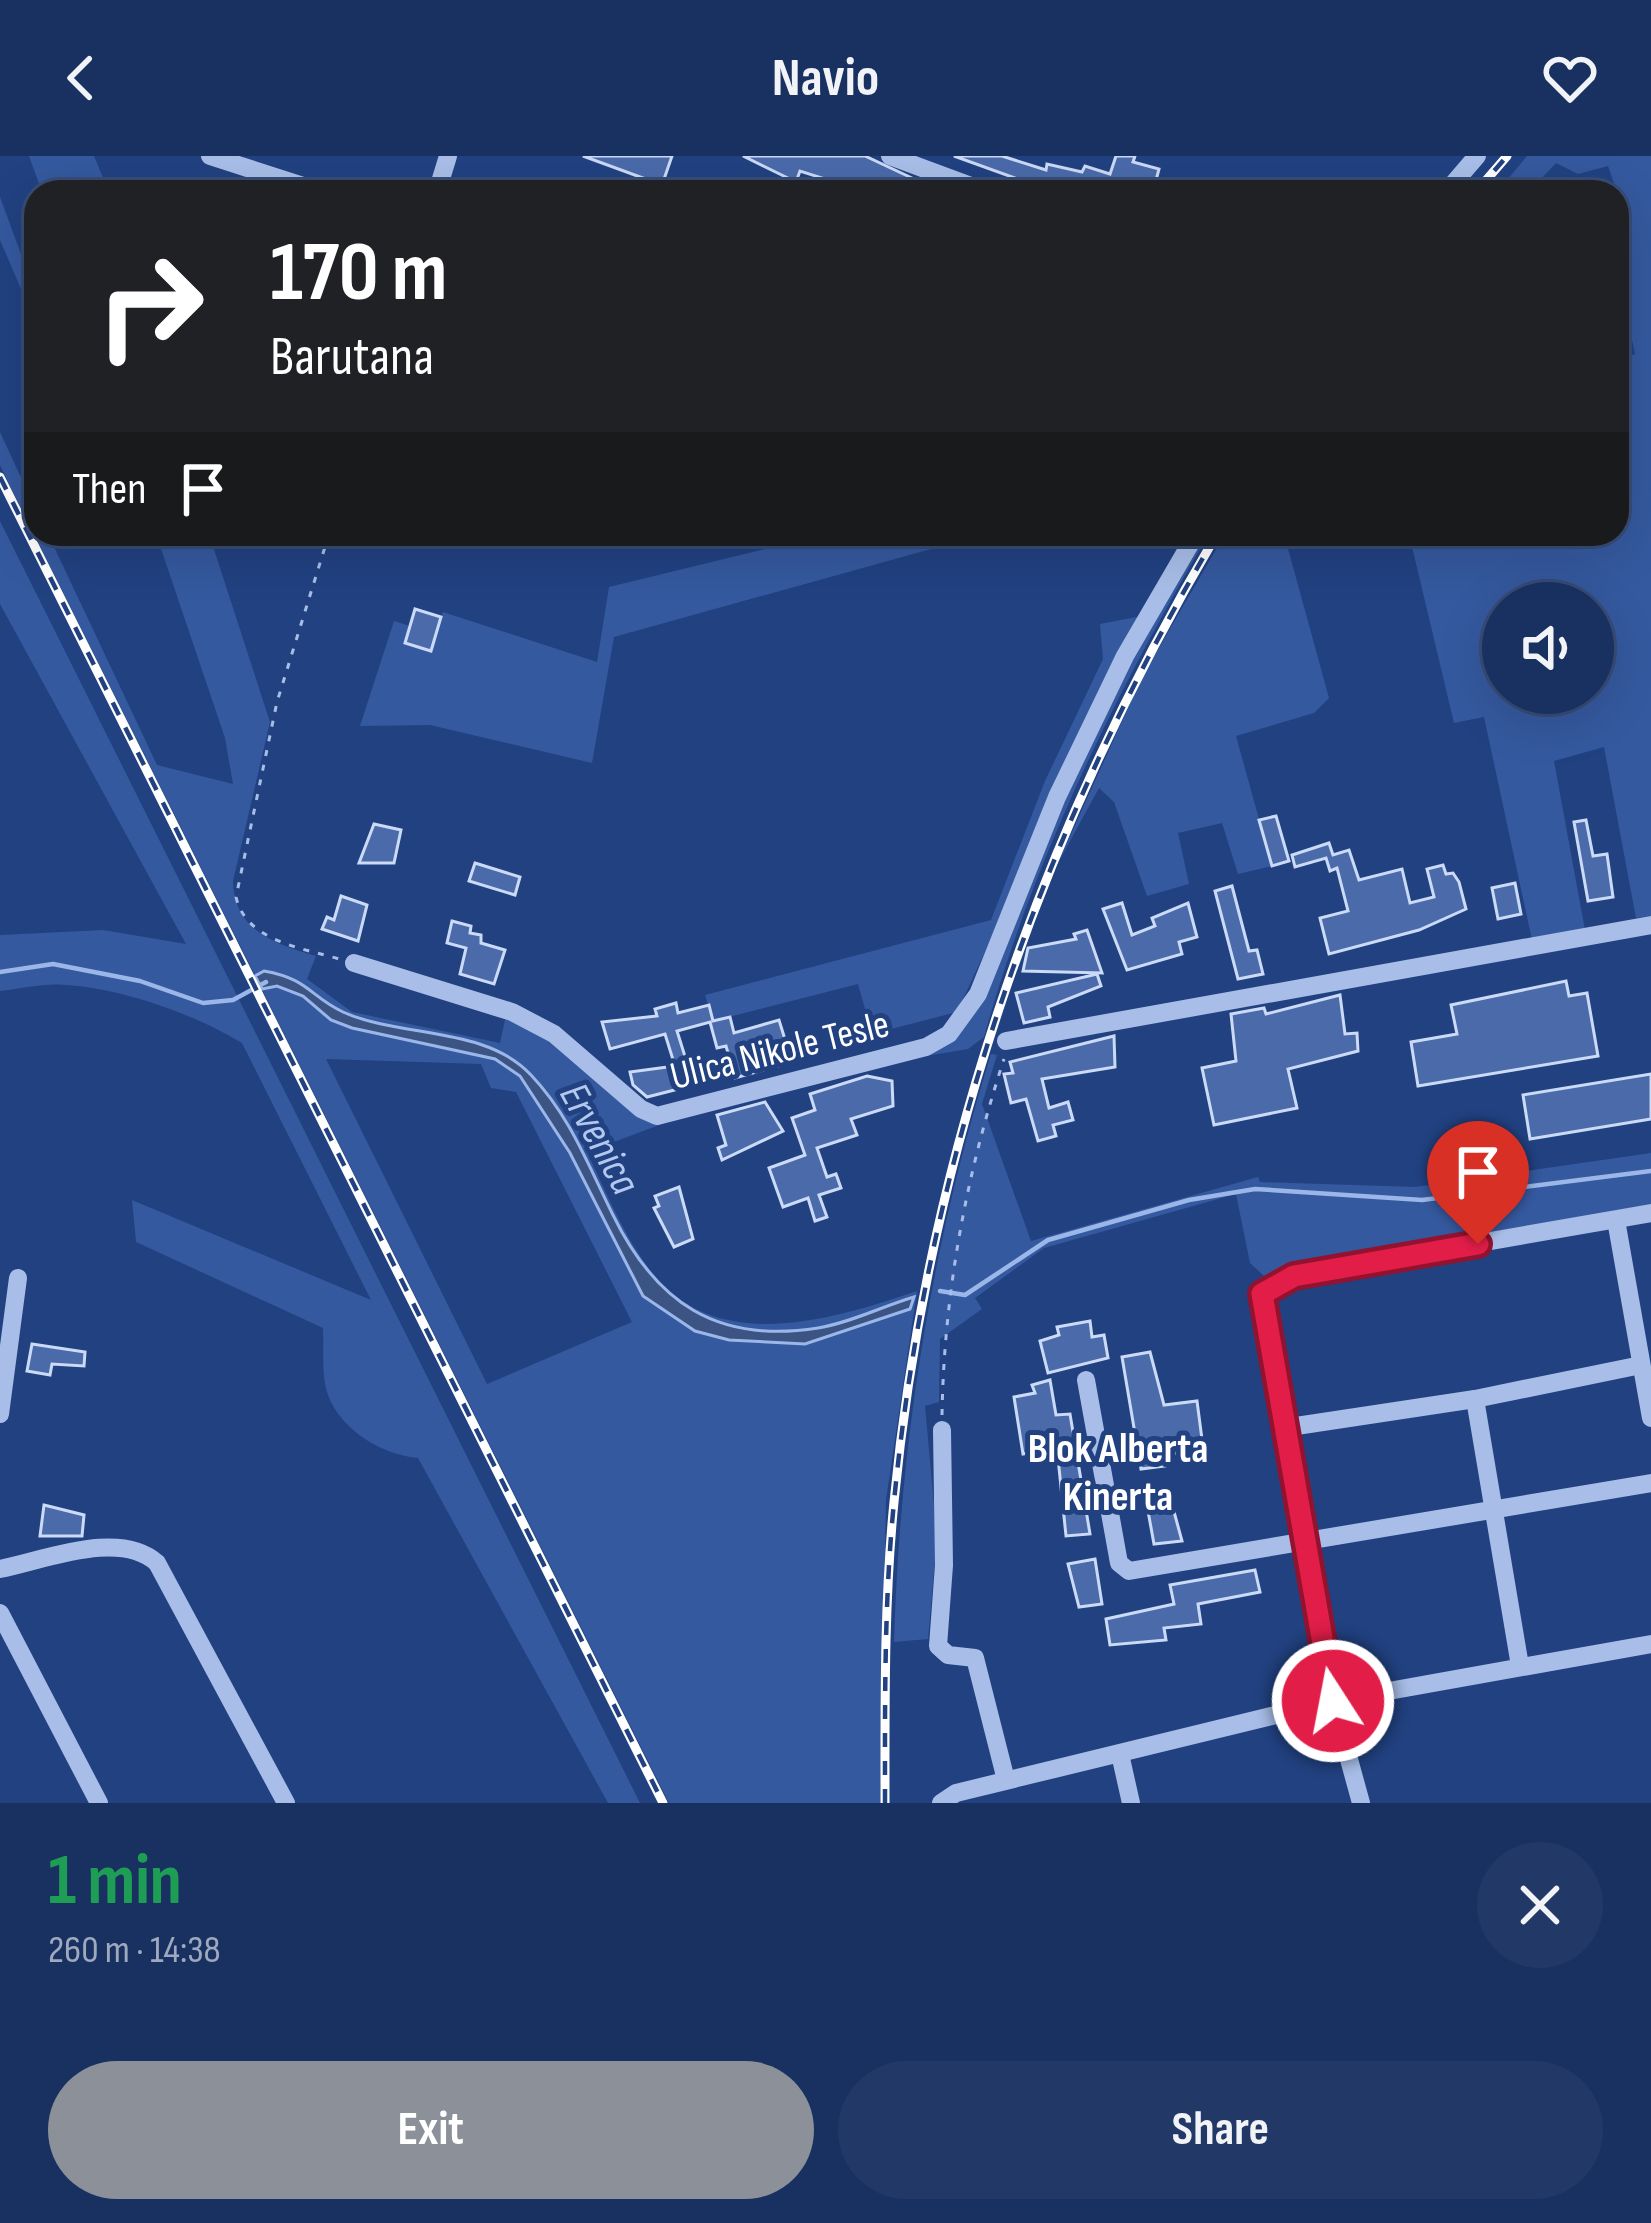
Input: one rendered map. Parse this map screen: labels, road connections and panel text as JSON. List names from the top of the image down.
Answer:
{
  "streets": {
    "street": ["Ulica Nikole Tesle"]
  },
  "districts": ["Blok Alberta Kinerta"],
  "water": ["Ervenica"],
  "page": {
    "header": "Navio",
    "turn": ["170 m", "Barutana"],
    "then": "Then",
    "heading": ["1 min", "260 m · 14:38"],
    "buttons": ["Exit", "Share"]
  }
}
